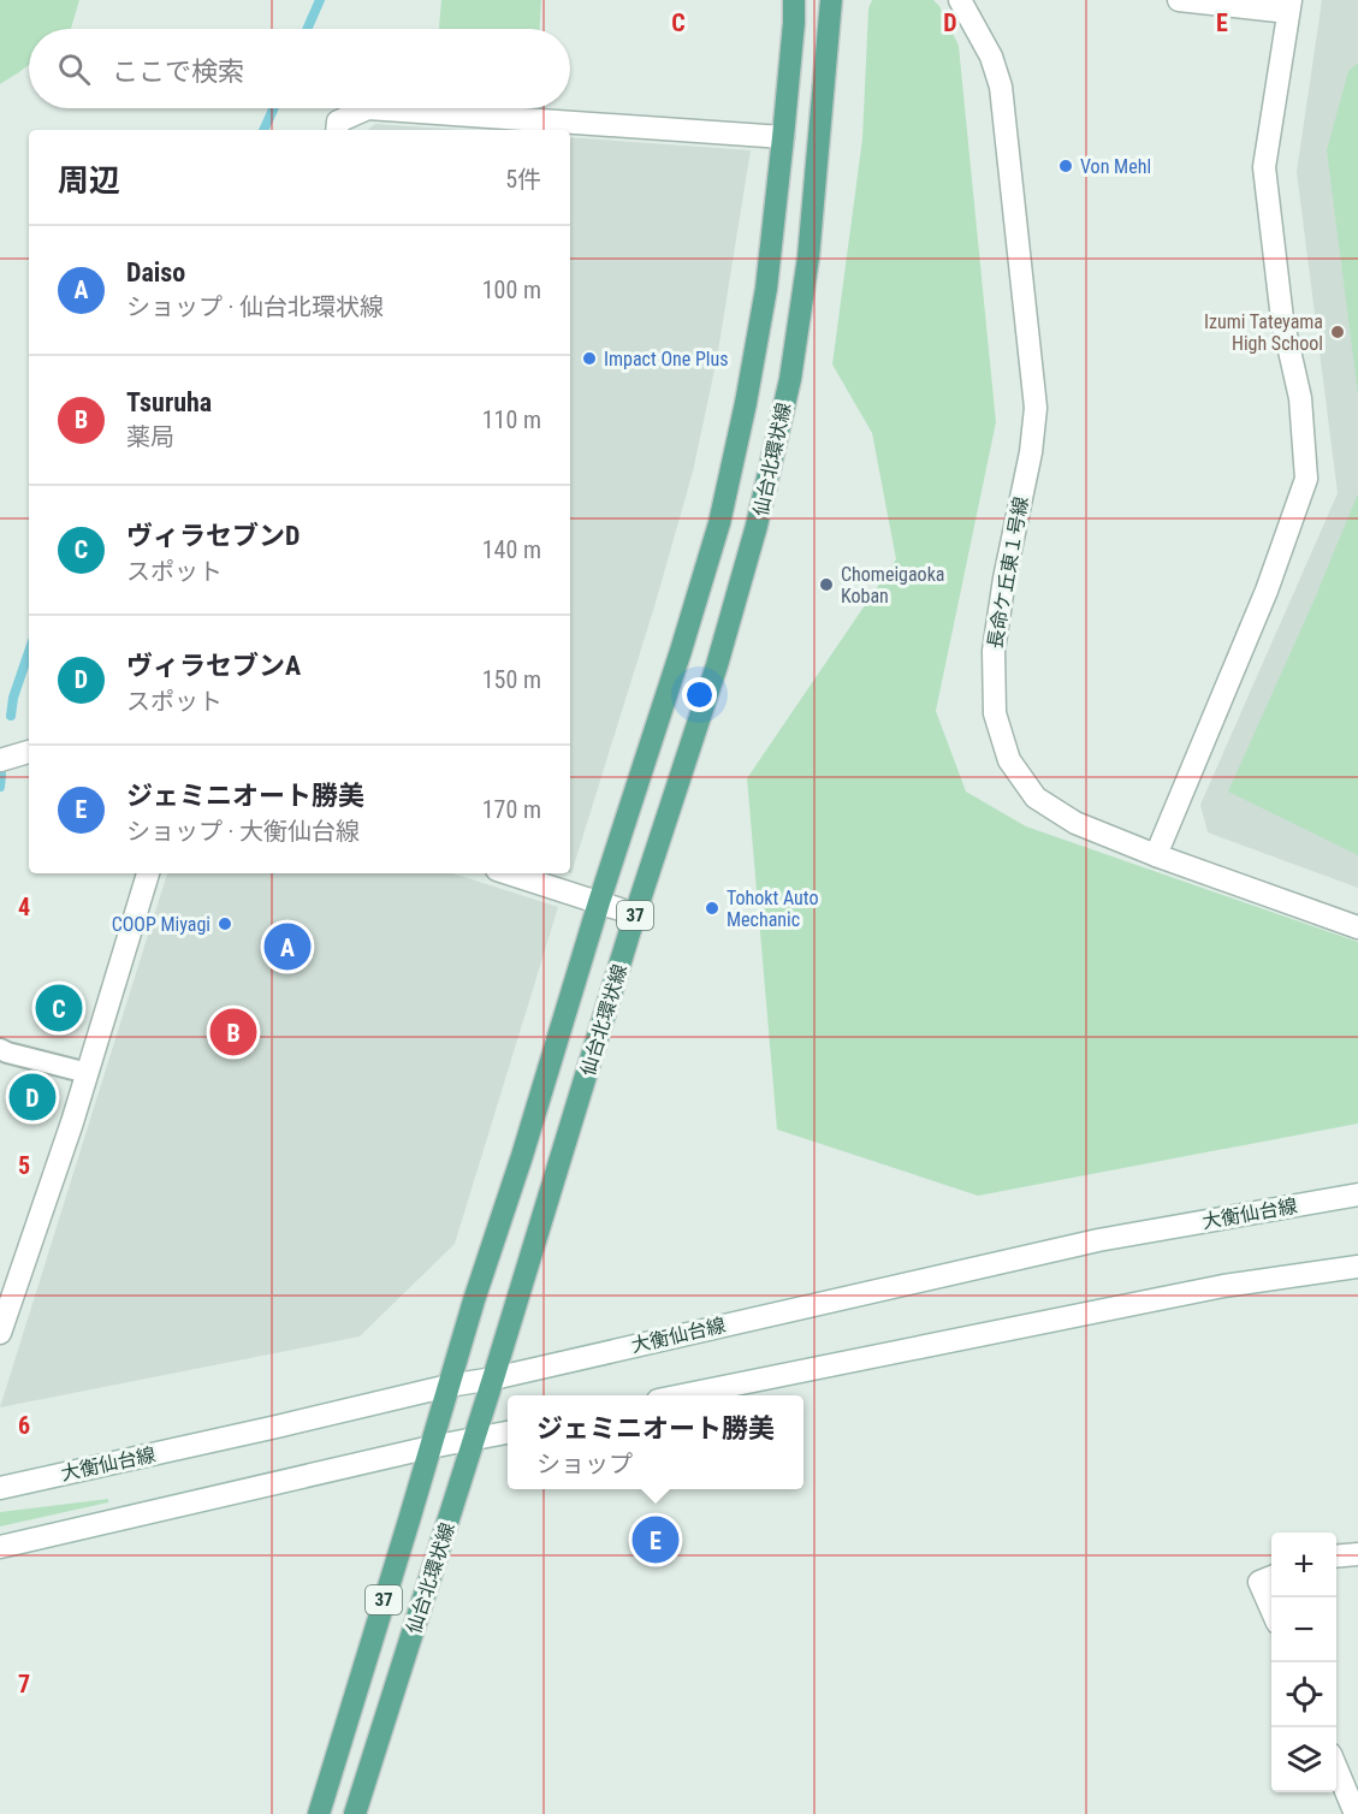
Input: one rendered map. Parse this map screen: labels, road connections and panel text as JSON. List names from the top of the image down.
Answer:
{
  "streets": {
    "main road": ["仙台北環状線", "37"],
    "street": ["長命ケ丘東１号線", "大衡仙台線"]
  },
  "crossings": [
    ["仙台北環状線", "大衡仙台線"]
  ],
  "places": [
    "Von Mehl",
    "Izumi Tateyama High School",
    "Impact One Plus",
    "Chomeigaoka Koban",
    "Tohokt Auto Mechanic",
    "COOP Miyagi"
  ],
  "page": {
    "search": "ここで検索",
    "heading": ["周辺", "5件"],
    "list": [
      {
        "mark": "A",
        "name": "Daiso",
        "note": "ショップ · 仙台北環状線",
        "value": "100 m"
      },
      {
        "mark": "B",
        "name": "Tsuruha",
        "note": "薬局",
        "value": "110 m"
      },
      {
        "mark": "C",
        "name": "ヴィラセブンD",
        "note": "スポット",
        "value": "140 m"
      },
      {
        "mark": "D",
        "name": "ヴィラセブンA",
        "note": "スポット",
        "value": "150 m"
      },
      {
        "mark": "E",
        "name": "ジェミニオート勝美",
        "note": "ショップ · 大衡仙台線",
        "value": "170 m"
      }
    ],
    "pins": [
      "A",
      "C",
      "B",
      "D",
      "E"
    ],
    "popup": ["ジェミニオート勝美", "ショップ"],
    "map_buttons": ["+", "−"]
  },
  "grid": {
    "columns": ["C", "D", "E"],
    "rows": [
      "4",
      "5",
      "6",
      "7"
    ]
  }
}
